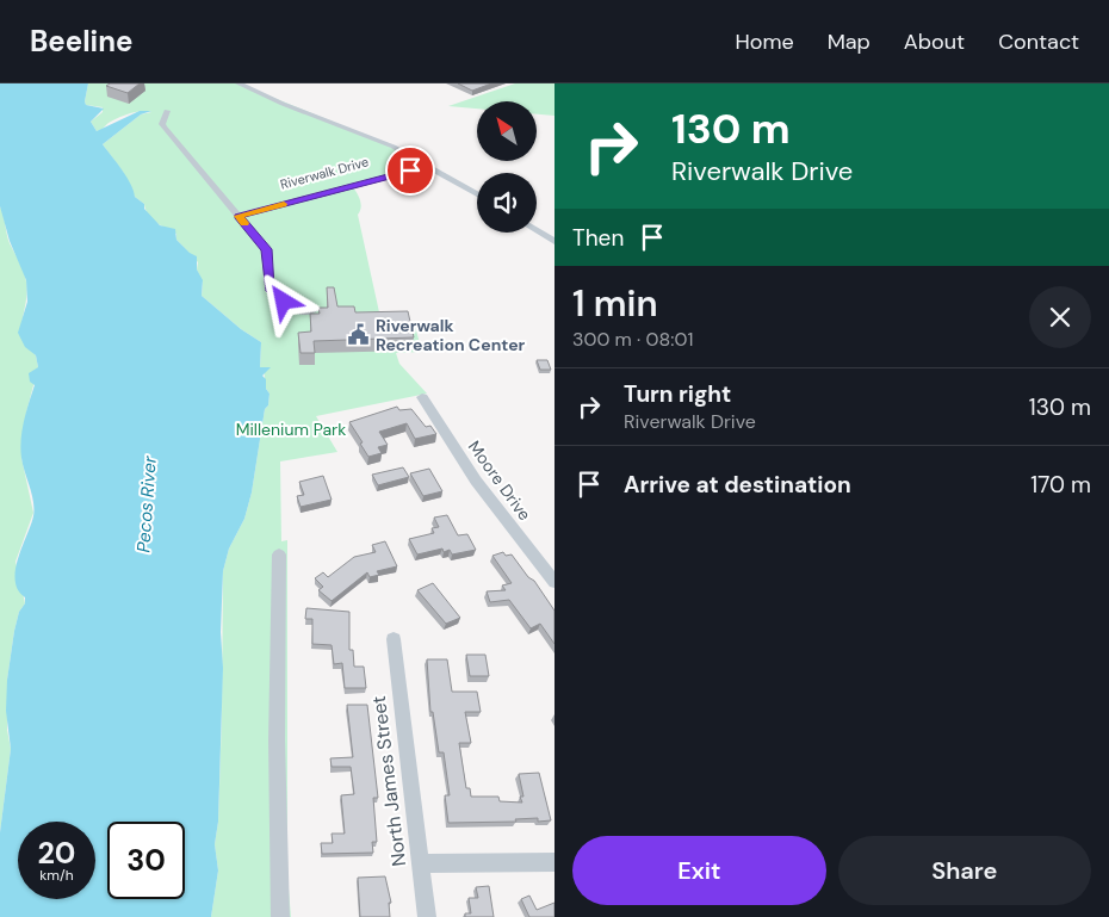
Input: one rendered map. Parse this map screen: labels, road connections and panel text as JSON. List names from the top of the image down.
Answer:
{
  "streets": {
    "street": ["Riverwalk Drive", "Moore Drive", "North James Street"]
  },
  "water": ["Pecos River"],
  "parks": ["Millenium Park"],
  "places": {
    "public building": ["Riverwalk Recreation Center"]
  },
  "north": "top left",
  "page": {
    "header": "Beeline",
    "nav": [
      "Home",
      "Map",
      "About",
      "Contact"
    ],
    "turn": ["130 m", "Riverwalk Drive"],
    "then": "Then",
    "heading": ["1 min", "300 m · 08:01"],
    "list": [
      {
        "name": "Turn right",
        "note": "Riverwalk Drive",
        "value": "130 m"
      },
      {
        "name": "Arrive at destination",
        "value": "170 m"
      }
    ],
    "speed": "20 km/h",
    "limit": "30",
    "buttons": ["Exit", "Share"]
  }
}
